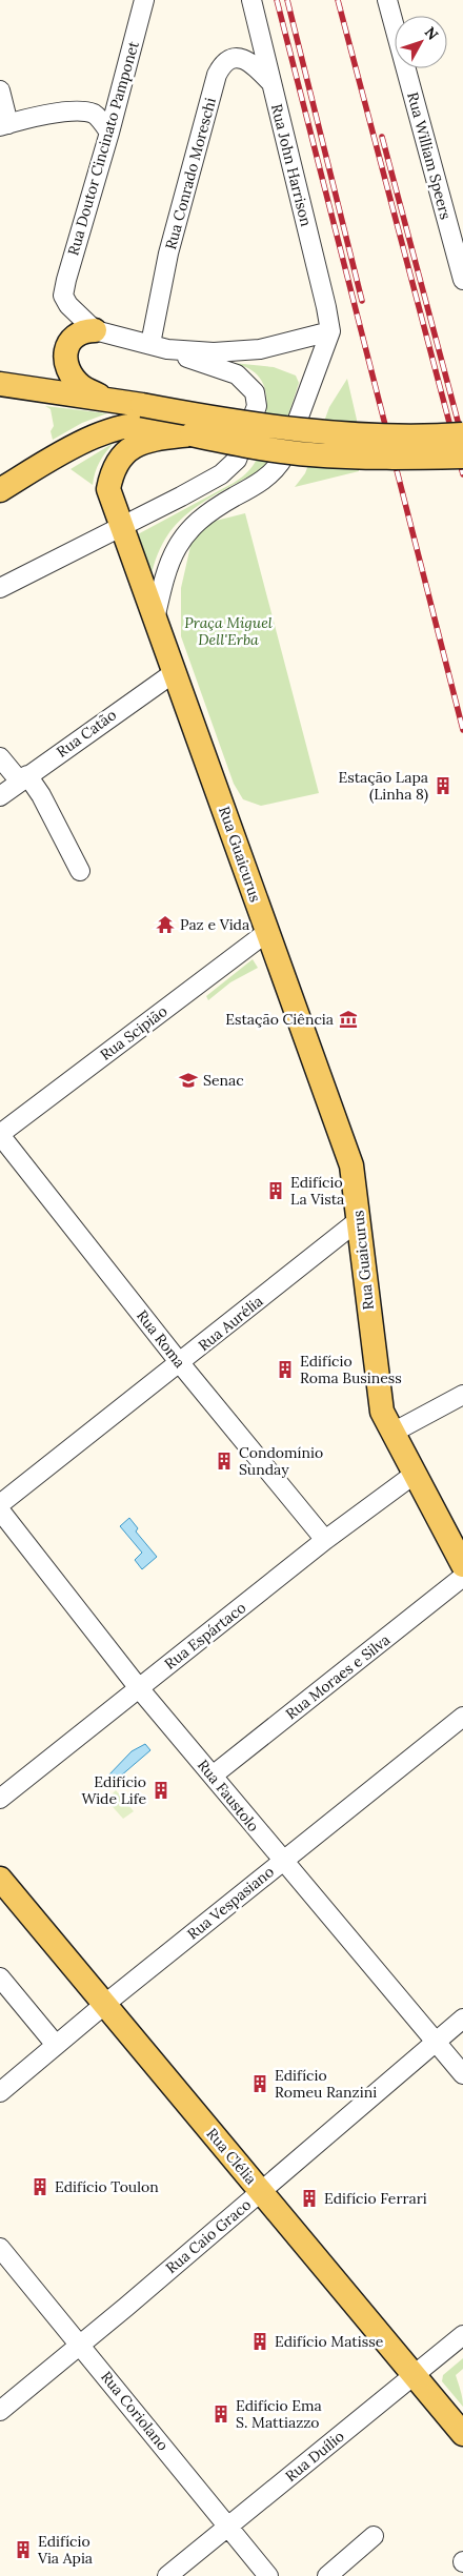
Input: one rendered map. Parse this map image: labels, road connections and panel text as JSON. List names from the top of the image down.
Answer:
{
  "streets": {
    "main road": ["Rua Guaicurus", "Rua Clélia"],
    "street": [
      "Rua Doutor Cincinato Pamponet",
      "Rua William Speers",
      "Rua John Harrison",
      "Rua Conrado Moreschi",
      "Rua Catão",
      "Rua Scipião",
      "Rua Aurélia",
      "Rua Roma",
      "Rua Espártaco",
      "Rua Moraes e Silva",
      "Rua Faustolo",
      "Rua Vespasiano",
      "Rua Caio Graco",
      "Rua Coriolano",
      "Rua Duílio"
    ]
  },
  "crossings": [
    ["Rua John Harrison", "Rua Conrado Moreschi"],
    ["Rua Catão", "Rua Guaicurus"],
    ["Rua Guaicurus", "Rua Scipião"],
    ["Rua Guaicurus", "Rua Aurélia"],
    ["Rua Guaicurus", "Rua Espártaco"],
    ["Rua Scipião", "Rua Roma"],
    ["Rua Aurélia", "Rua Roma"],
    ["Rua Roma", "Rua Espártaco"],
    ["Rua Espártaco", "Rua Faustolo"],
    ["Rua Moraes e Silva", "Rua Faustolo"],
    ["Rua Faustolo", "Rua Vespasiano"],
    ["Rua Faustolo", "Rua Caio Graco"],
    ["Rua Vespasiano", "Rua Clélia"],
    ["Rua Clélia", "Rua Caio Graco"],
    ["Rua Clélia", "Rua Duílio"],
    ["Rua Caio Graco", "Rua Coriolano"],
    ["Rua Coriolano", "Rua Duílio"]
  ],
  "parks": ["Praça Miguel Dell'Erba"],
  "places": {
    "building": [
      "Estação Lapa (Linha 8)",
      "Edifício La Vista",
      "Edifício Roma Business",
      "Condomínio Sunday",
      "Edifício Wide Life",
      "Edifício Romeu Ranzini",
      "Edifício Toulon",
      "Edifício Ferrari",
      "Edifício Matisse",
      "Edifício Ema S. Mattiazzo",
      "Edifício Via Apia"
    ],
    "temple": ["Paz e Vida"],
    "museum": ["Estação Ciência"],
    "school or university": ["Senac"]
  },
  "north": "top right"
}
